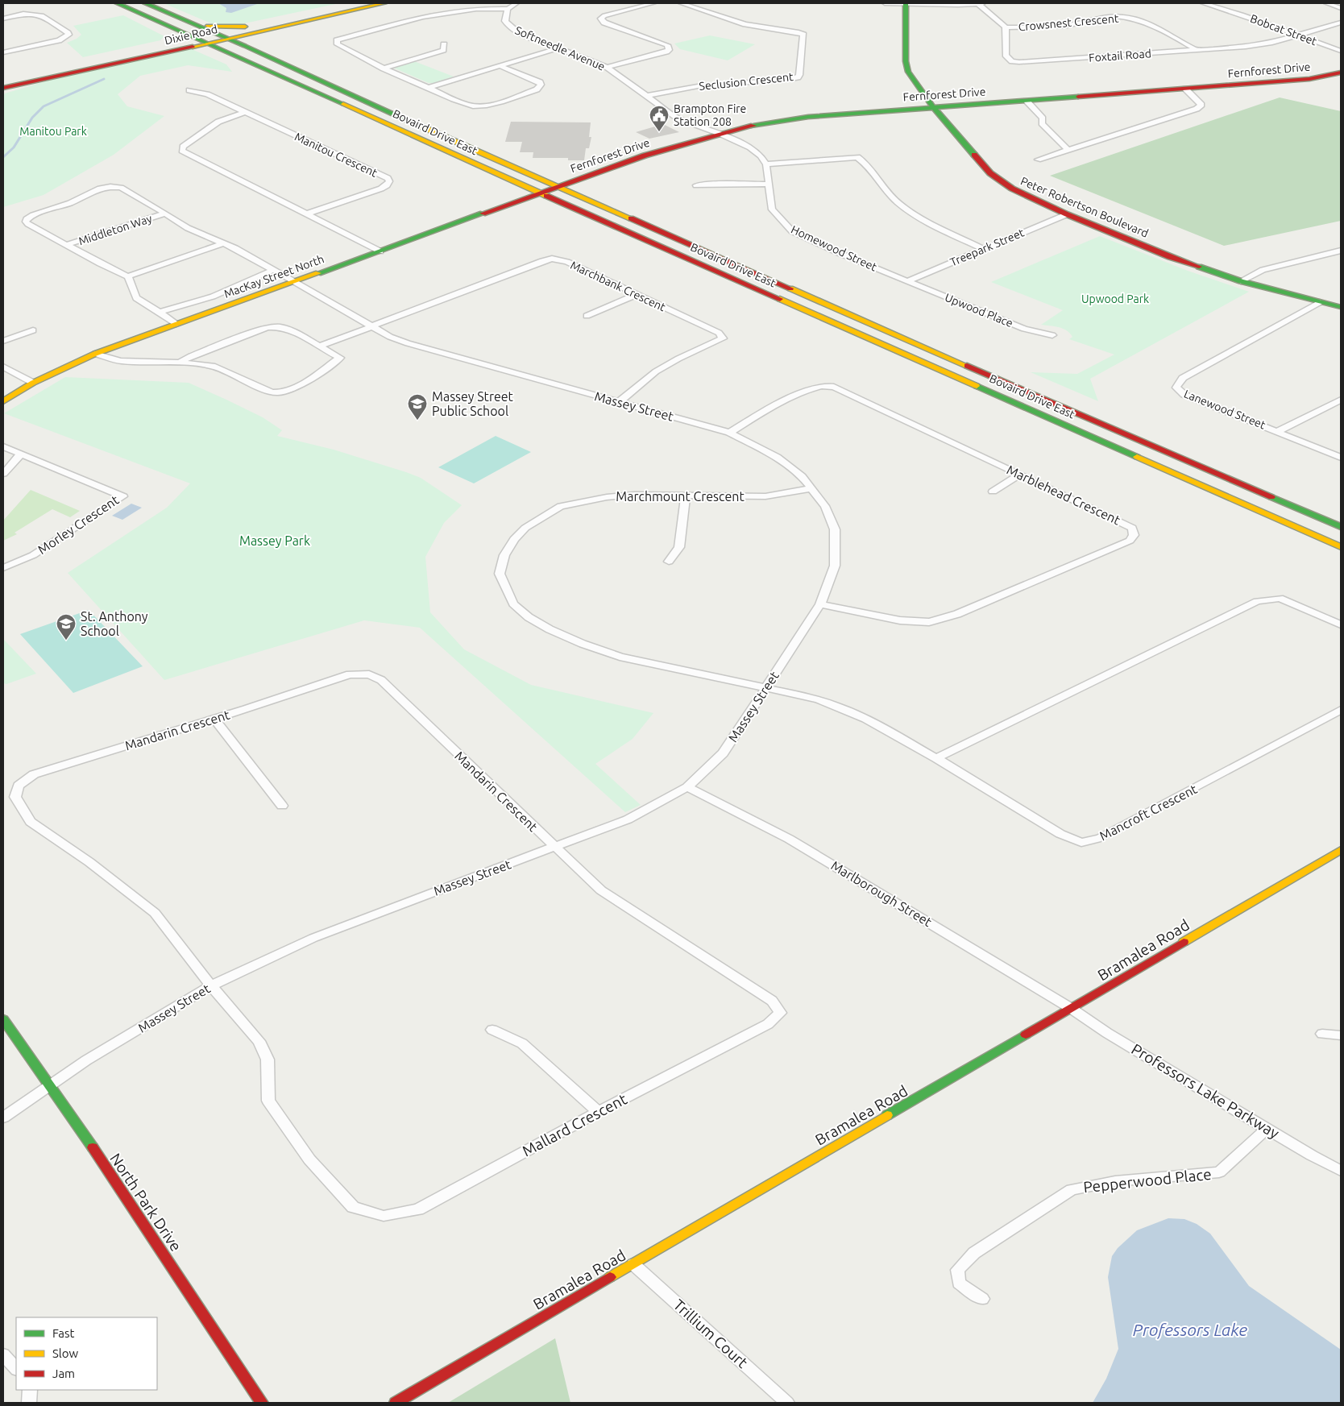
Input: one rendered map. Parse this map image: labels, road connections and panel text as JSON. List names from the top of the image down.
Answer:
{
  "streets": {
    "main road": [
      "Dixie Road",
      "Fernforest Drive",
      "Bovaird Drive East",
      "Peter Robertson Boulevard",
      "MacKay Street North",
      "Bramalea Road",
      "North Park Drive"
    ],
    "street": [
      "Crowsnest Crescent",
      "Bobcat Street",
      "Softneedle Avenue",
      "Foxtail Road",
      "Seclusion Crescent",
      "Manitou Crescent",
      "Middleton Way",
      "Treepark Street",
      "Homewood Street",
      "Marchbank Crescent",
      "Upwood Place",
      "Massey Street",
      "Lanewood Street",
      "Marblehead Crescent",
      "Marchmount Crescent",
      "Morley Crescent",
      "Mandarin Crescent",
      "Mancroft Crescent",
      "Marlborough Street",
      "Professors Lake Parkway",
      "Mallard Crescent",
      "Pepperwood Place",
      "Trillium Court"
    ]
  },
  "crossings": [
    ["Crowsnest Crescent", "Foxtail Road"],
    ["Bobcat Street", "Foxtail Road"],
    ["Dixie Road", "Bovaird Drive East"],
    ["Softneedle Avenue", "Fernforest Drive"],
    ["Softneedle Avenue", "Seclusion Crescent"],
    ["Fernforest Drive", "Bovaird Drive East"],
    ["Fernforest Drive", "Peter Robertson Boulevard"],
    ["Fernforest Drive", "MacKay Street North"],
    ["Bovaird Drive East", "MacKay Street North"],
    ["Peter Robertson Boulevard", "Treepark Street"],
    ["Peter Robertson Boulevard", "Lanewood Street"],
    ["Middleton Way", "MacKay Street North"],
    ["Middleton Way", "Massey Street"],
    ["Treepark Street", "Homewood Street"],
    ["Treepark Street", "Upwood Place"],
    ["Homewood Street", "Upwood Place"],
    ["MacKay Street North", "Massey Street"],
    ["Marchbank Crescent", "Massey Street"],
    ["Massey Street", "Marblehead Crescent"],
    ["Massey Street", "Marchmount Crescent"],
    ["Massey Street", "Mandarin Crescent"],
    ["Massey Street", "Mancroft Crescent"],
    ["Massey Street", "Marlborough Street"],
    ["Massey Street", "Mallard Crescent"],
    ["Massey Street", "North Park Drive"],
    ["Marchmount Crescent", "Mancroft Crescent"],
    ["Mandarin Crescent", "Mallard Crescent"],
    ["Marlborough Street", "Bramalea Road"],
    ["Marlborough Street", "Professors Lake Parkway"],
    ["Bramalea Road", "Professors Lake Parkway"],
    ["Bramalea Road", "Trillium Court"],
    ["Professors Lake Parkway", "Pepperwood Place"]
  ],
  "water": ["Professors Lake"],
  "parks": ["Manitou Park", "Upwood Park", "Massey Park"],
  "places": {
    "public building": ["Brampton Fire Station 208"],
    "school or university": ["Massey Street Public School", "St. Anthony School"]
  },
  "legend": ["Fast", "Slow", "Jam"]
}
